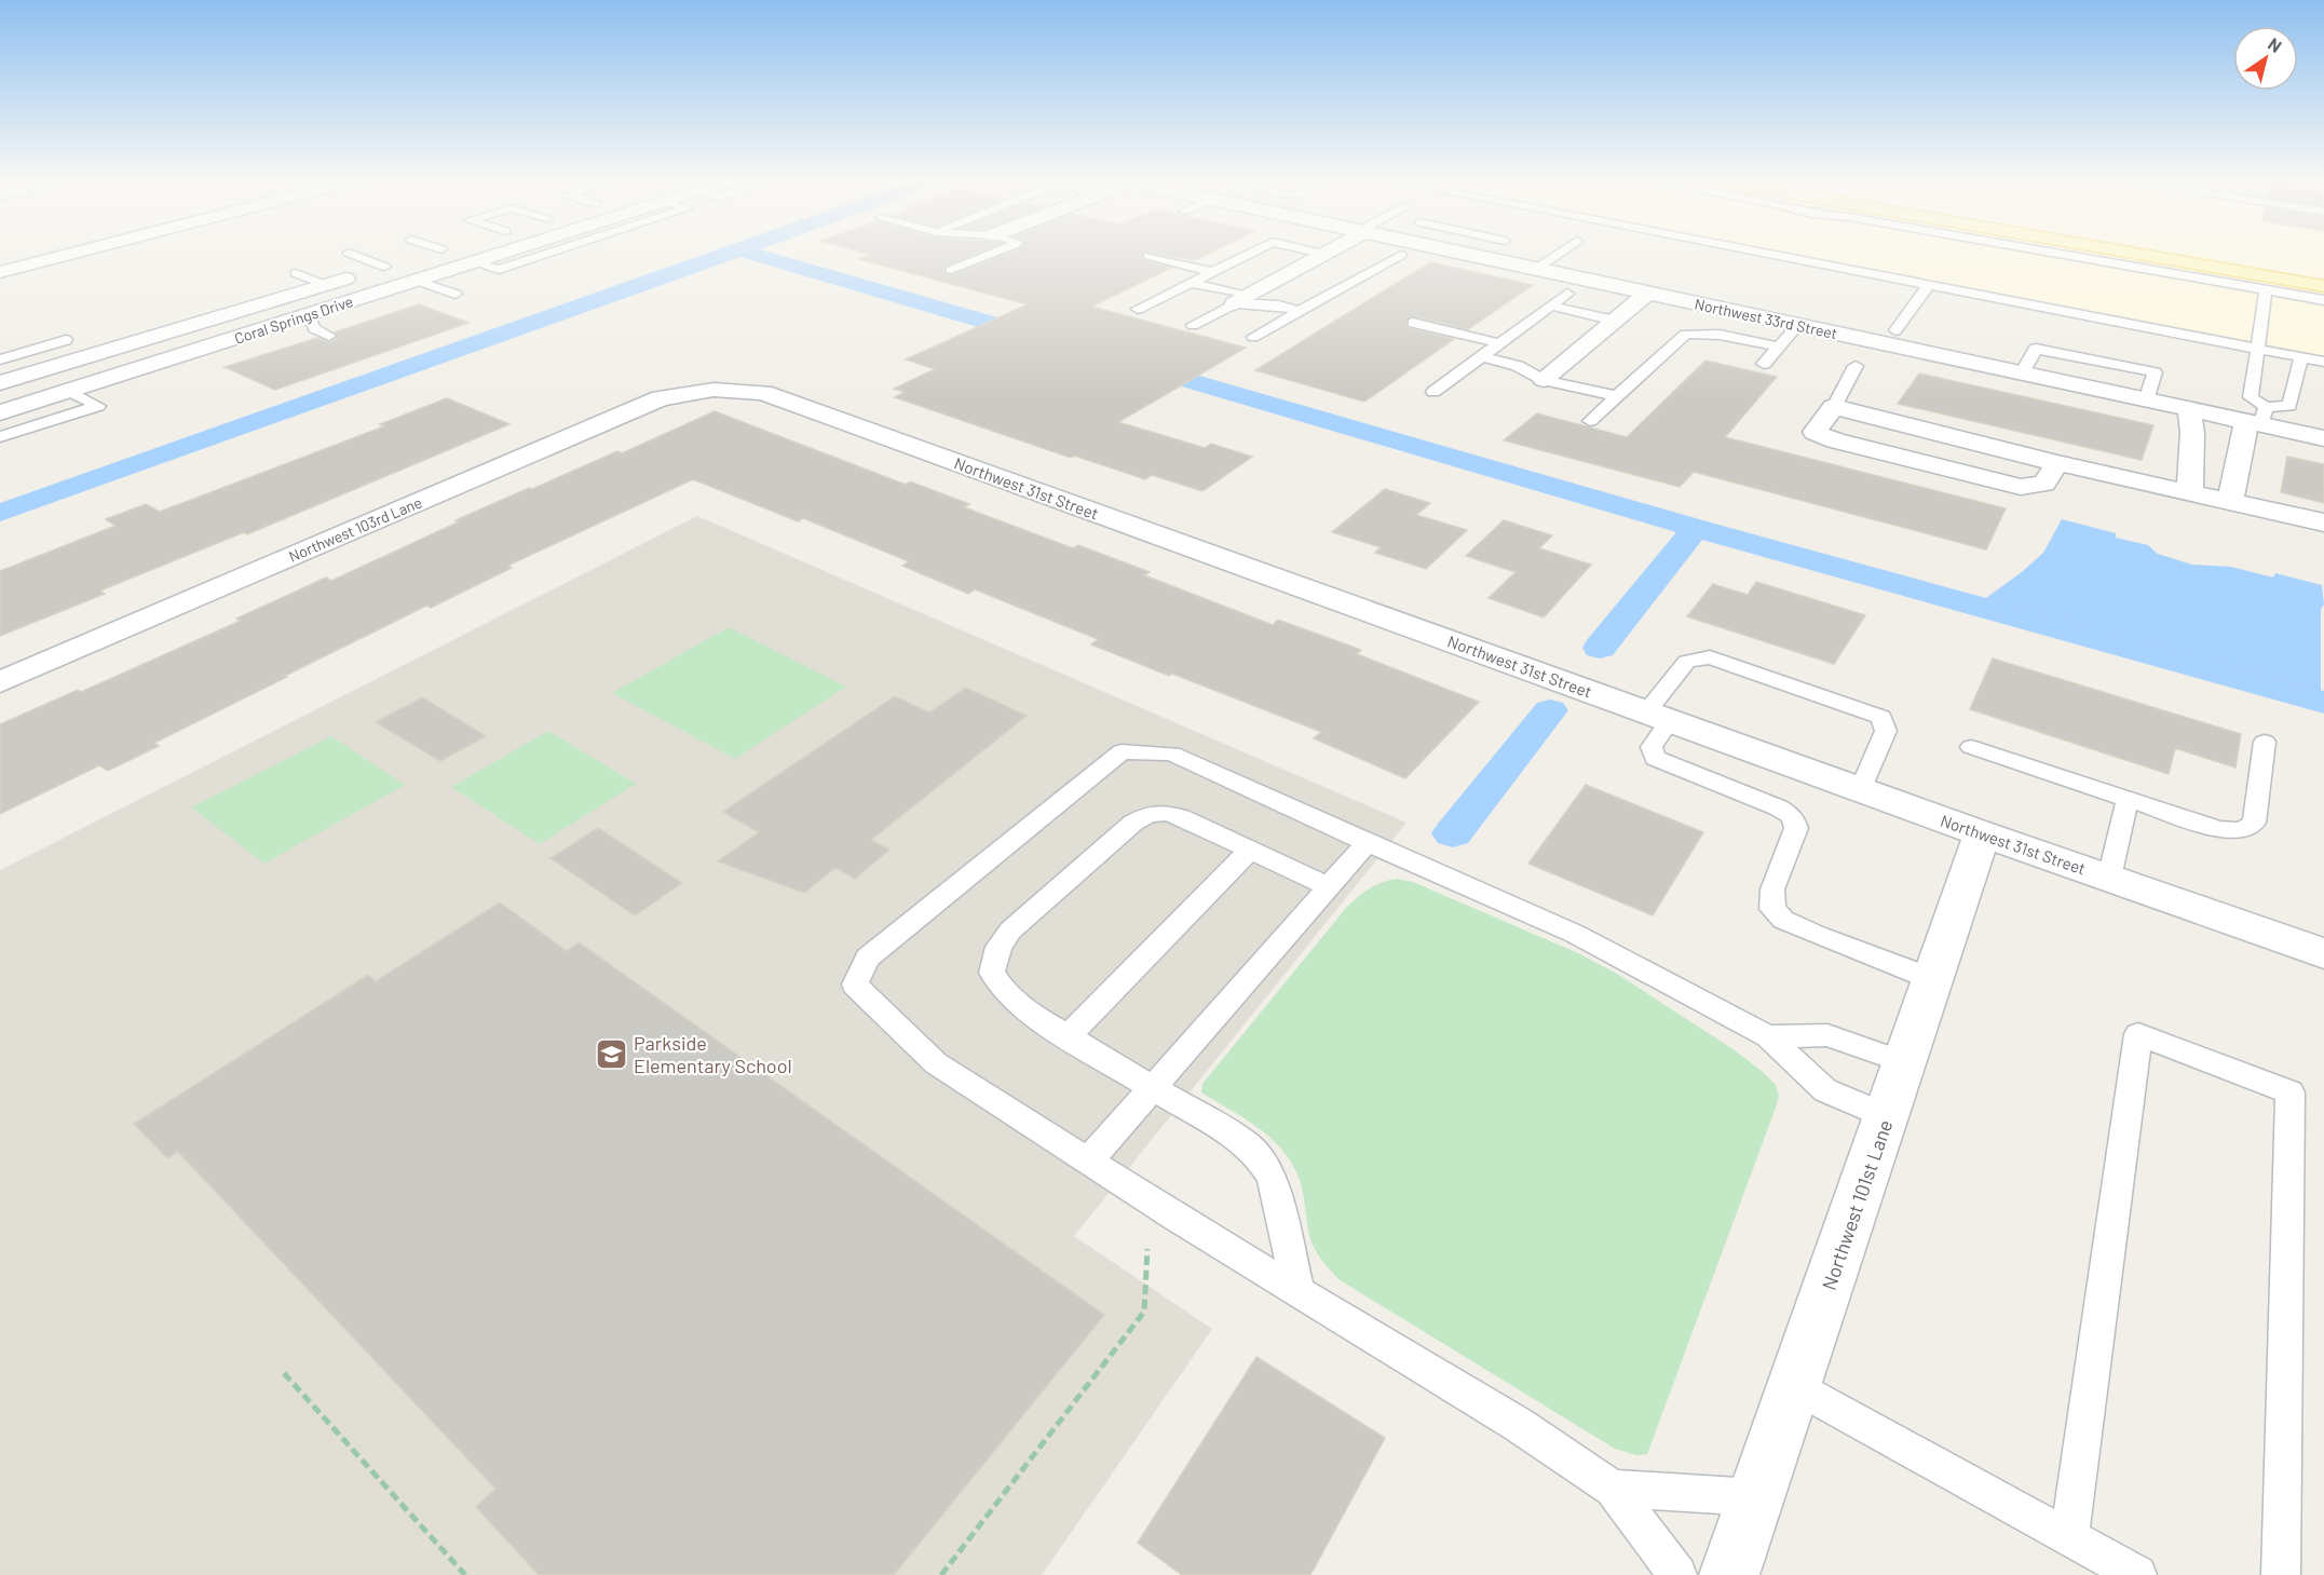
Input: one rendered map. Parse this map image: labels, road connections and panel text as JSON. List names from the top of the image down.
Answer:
{
  "streets": {
    "street": [
      "Northwest 33rd Street",
      "Coral Springs Drive",
      "Northwest 31st Street",
      "Northwest 103rd Lane",
      "Northwest 101st Lane"
    ]
  },
  "crossings": [
    ["Northwest 31st Street", "Northwest 103rd Lane"],
    ["Northwest 31st Street", "Northwest 101st Lane"]
  ],
  "places": {
    "school or university": ["Parkside Elementary School"]
  },
  "north": "top right"
}
